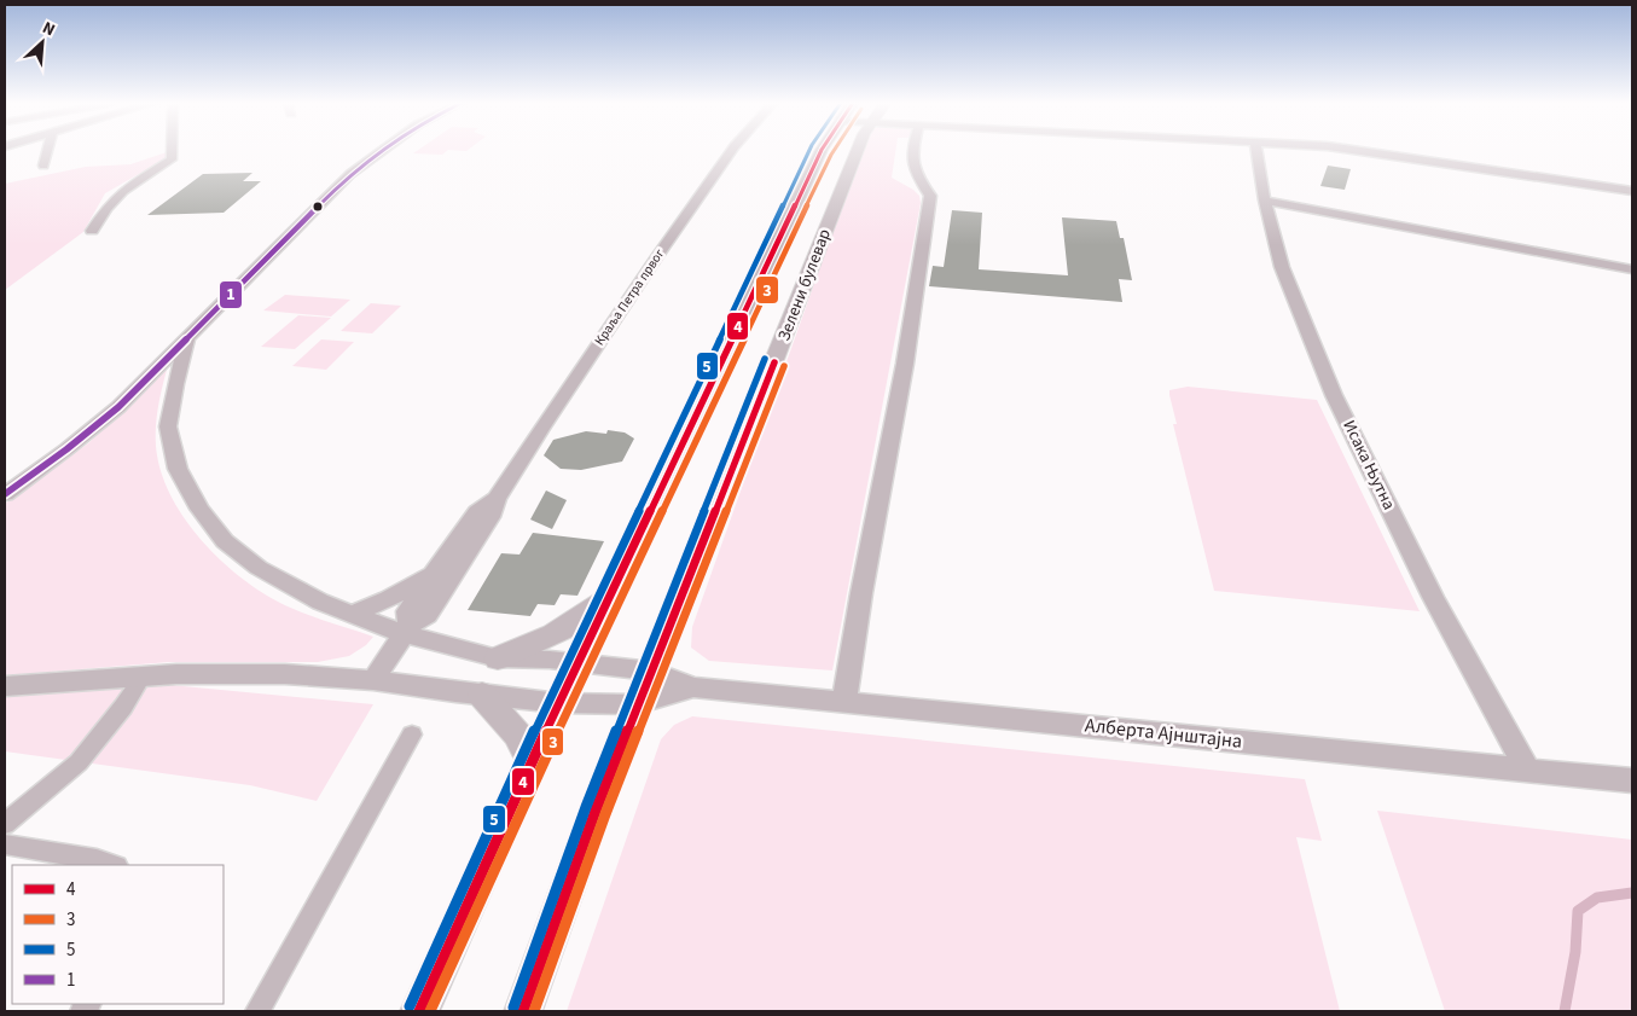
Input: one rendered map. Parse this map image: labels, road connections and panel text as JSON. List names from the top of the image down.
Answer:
{
  "streets": {
    "street": [
      "Зелени булевар",
      "Краља Петра првог",
      "Исака Њутна",
      "Алберта Ајнштајна"
    ]
  },
  "crossings": [
    ["Исака Њутна", "Алберта Ајнштајна"]
  ],
  "lines": [
    "transit line 4",
    "transit line 3",
    "transit line 5",
    "transit line 1"
  ],
  "legend": [
    "4",
    "3",
    "5",
    "1"
  ],
  "north": "top right"
}
